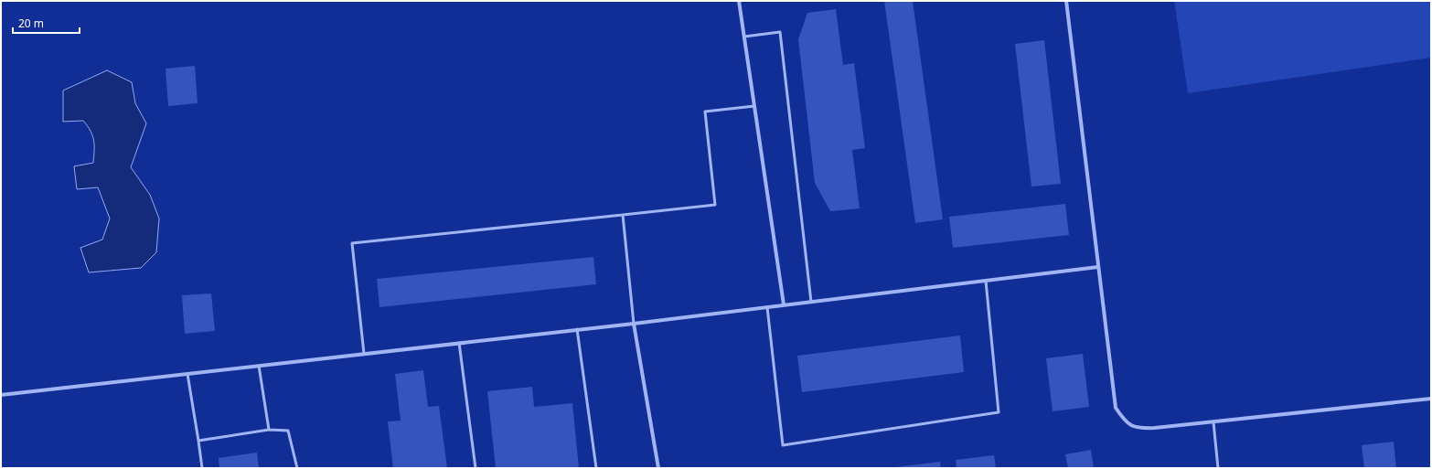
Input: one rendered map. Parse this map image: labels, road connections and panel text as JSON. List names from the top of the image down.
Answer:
{
  "scale_bar": "20 m"
}
